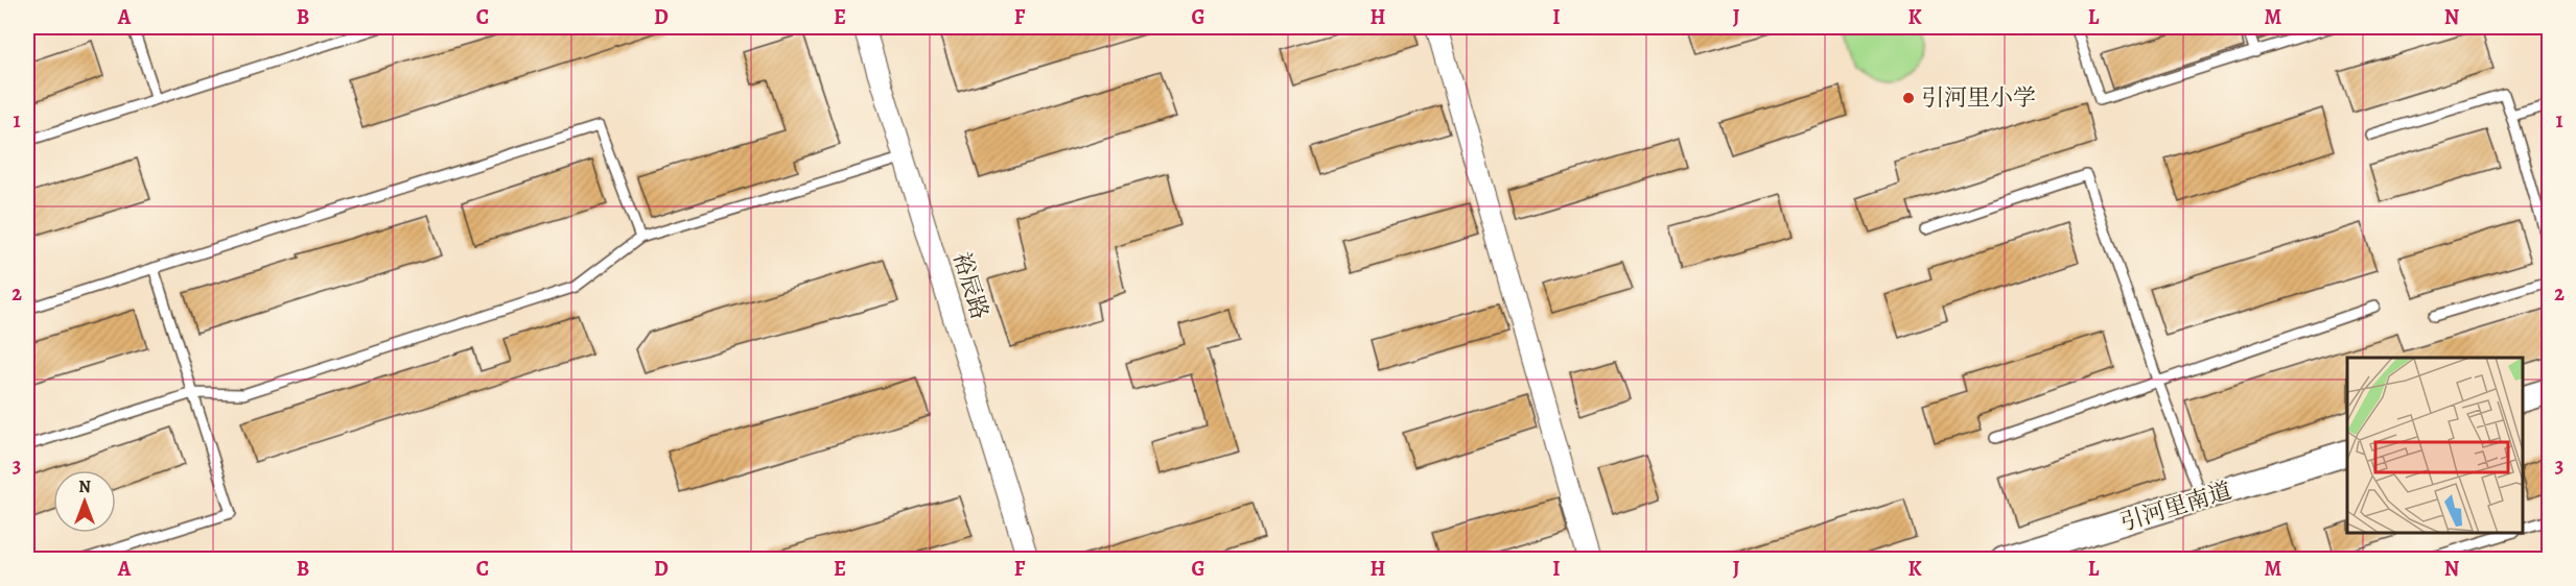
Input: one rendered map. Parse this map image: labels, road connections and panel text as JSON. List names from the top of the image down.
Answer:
{
  "streets": {
    "street": ["裕辰路", "引河里南道"]
  },
  "places": ["引河里小学"],
  "north": "top",
  "grid": {
    "columns": [
      "A",
      "B",
      "C",
      "D",
      "E",
      "F",
      "G",
      "H",
      "I",
      "J",
      "K",
      "L",
      "M",
      "N"
    ],
    "rows": ["1", "2", "3"]
  }
}
